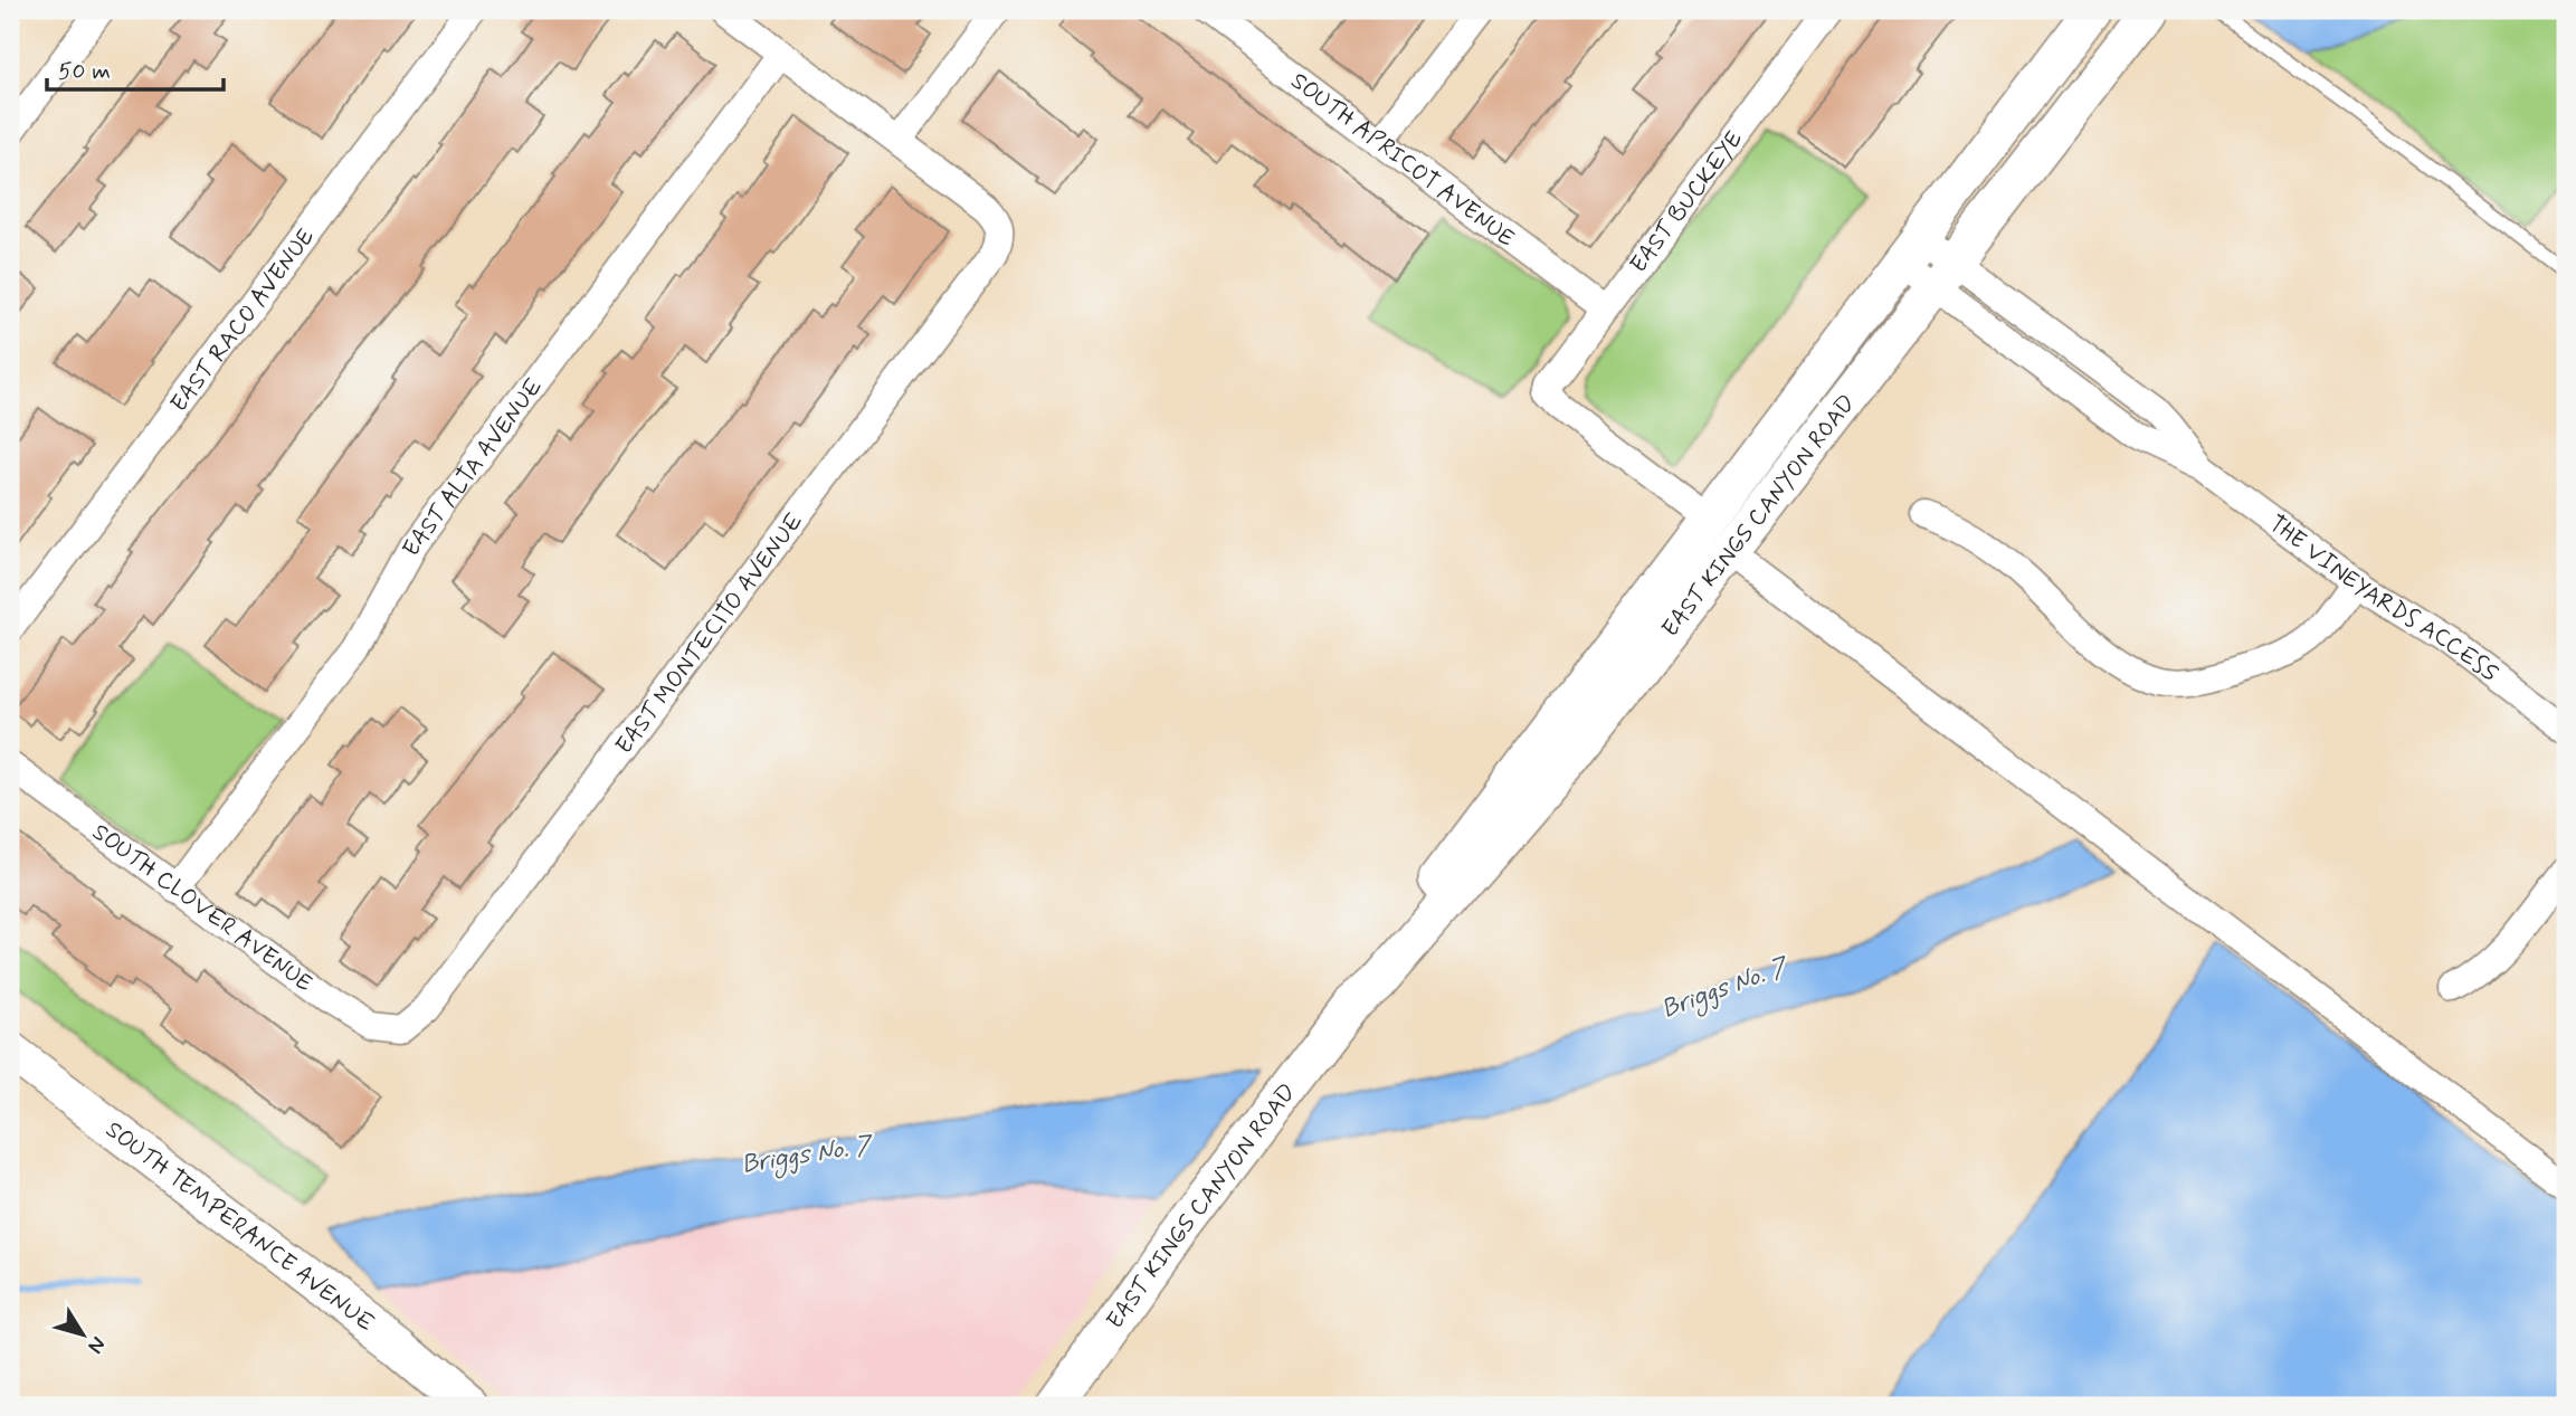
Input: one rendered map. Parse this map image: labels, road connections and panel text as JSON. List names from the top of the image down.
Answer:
{
  "streets": {
    "main road": ["EAST KINGS CANYON ROAD", "SOUTH TEMPERANCE AVENUE"],
    "street": [
      "SOUTH APRICOT AVENUE",
      "EAST BUCKEYE",
      "EAST RACO AVENUE",
      "EAST ALTA AVENUE",
      "THE VINEYARDS ACCESS",
      "EAST MONTECITO AVENUE",
      "SOUTH CLOVER AVENUE"
    ]
  },
  "crossings": [
    ["SOUTH APRICOT AVENUE", "EAST BUCKEYE"],
    ["EAST BUCKEYE", "EAST KINGS CANYON ROAD"],
    ["EAST ALTA AVENUE", "SOUTH CLOVER AVENUE"],
    ["EAST KINGS CANYON ROAD", "THE VINEYARDS ACCESS"],
    ["EAST MONTECITO AVENUE", "SOUTH CLOVER AVENUE"]
  ],
  "water": ["Briggs No. 7"],
  "scale_bar": "50 m",
  "north": "bottom right"
}
